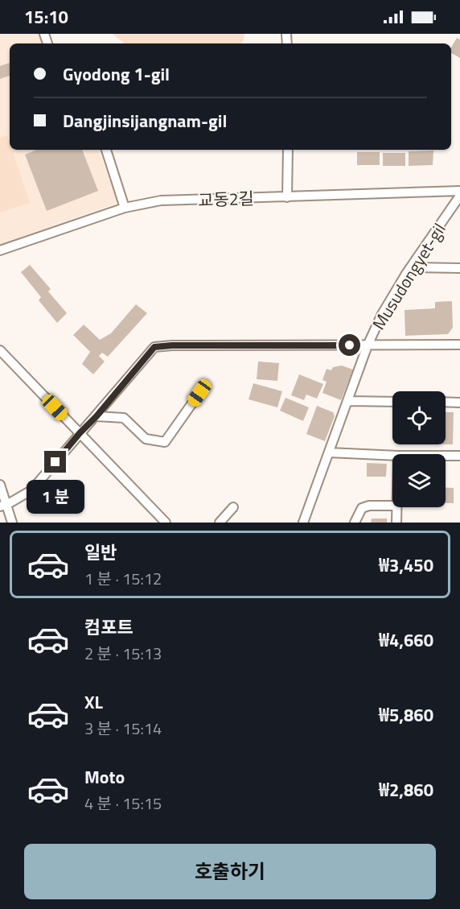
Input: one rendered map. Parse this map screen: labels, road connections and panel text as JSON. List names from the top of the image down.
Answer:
{
  "streets": {
    "street": ["교동2길", "Musudongyet-gil"]
  },
  "page": {
    "status": "15:10",
    "banner": ["Gyodong 1-gil", "Dangjinsijangnam-gil"],
    "bubble": "1 분",
    "list": [
      {
        "name": "일반",
        "note": "1 분 · 15:12",
        "value": "₩3,450"
      },
      {
        "name": "컴포트",
        "note": "2 분 · 15:13",
        "value": "₩4,660"
      },
      {
        "name": "XL",
        "note": "3 분 · 15:14",
        "value": "₩5,860"
      },
      {
        "name": "Moto",
        "note": "4 분 · 15:15",
        "value": "₩2,860"
      }
    ],
    "buttons": "호출하기"
  }
}
